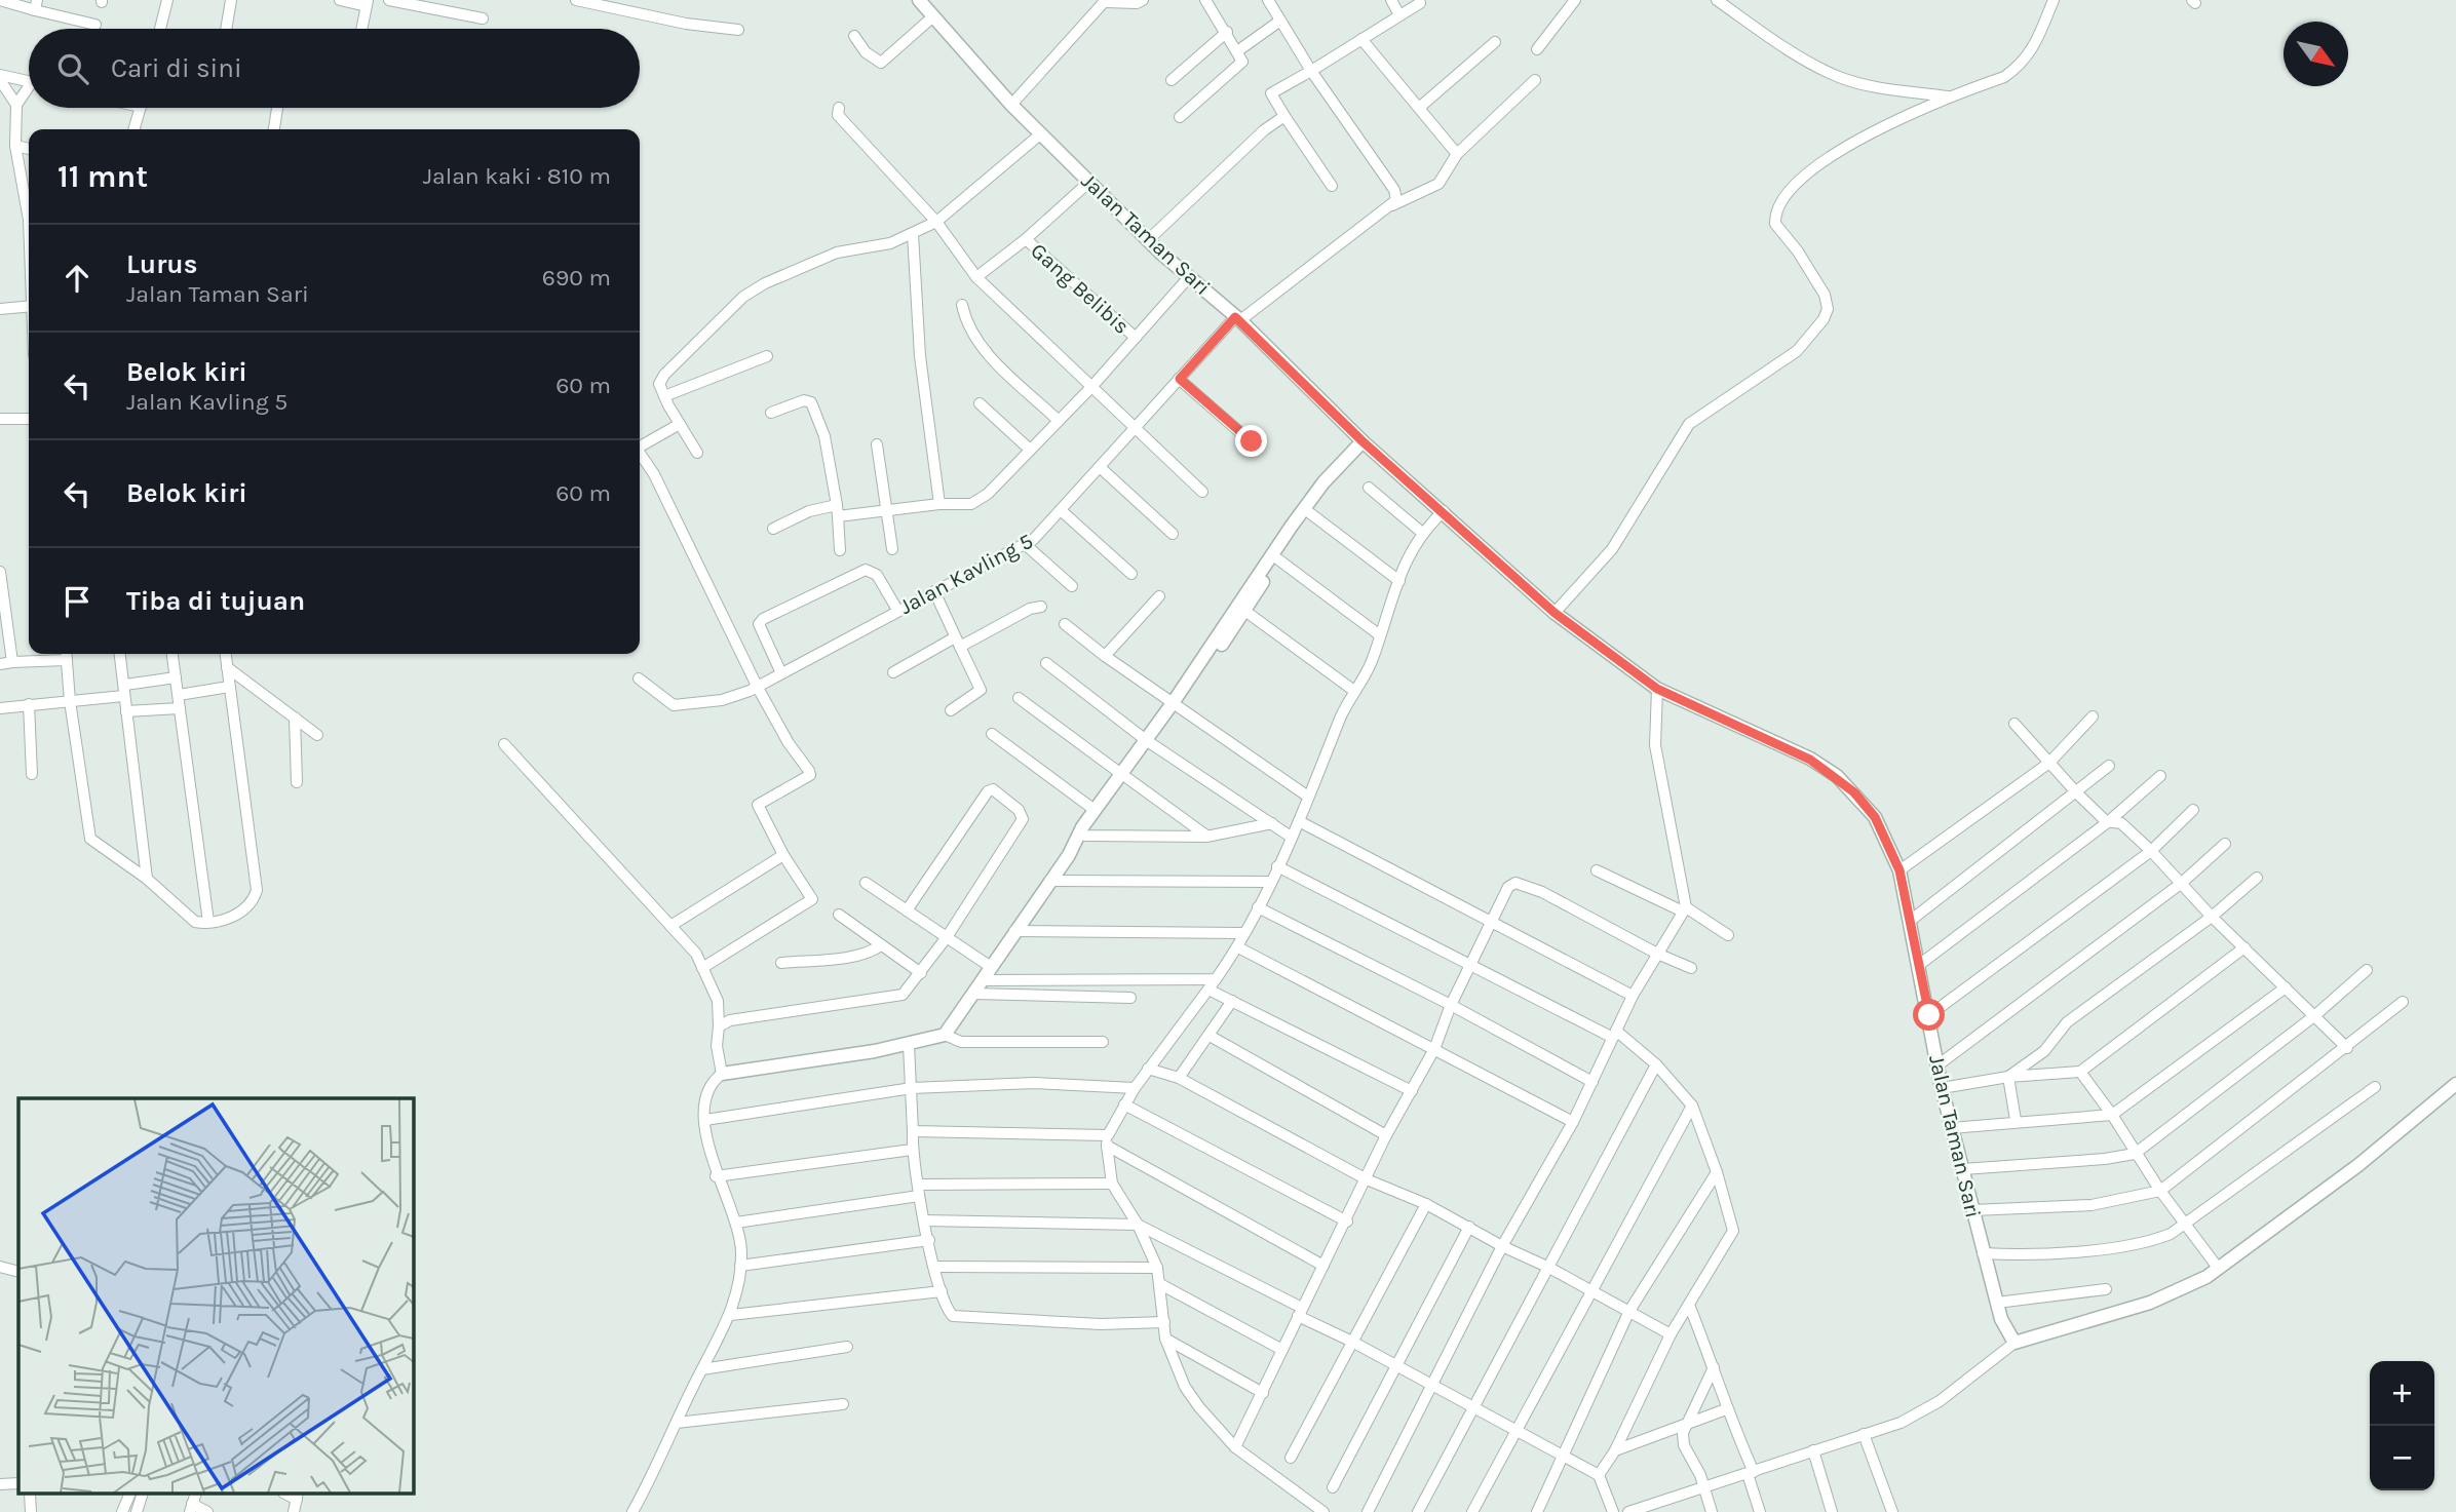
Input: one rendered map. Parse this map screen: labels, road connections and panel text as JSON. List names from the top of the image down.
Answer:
{
  "streets": {
    "street": ["Jalan Taman Sari", "Gang Belibis", "Jalan Kavling 5"]
  },
  "crossings": [
    ["Jalan Taman Sari", "Jalan Kavling 5"]
  ],
  "north": "bottom right",
  "page": {
    "search": "Cari di sini",
    "heading": ["11 mnt", "Jalan kaki · 810 m"],
    "list": [
      ["Lurus", "Jalan Taman Sari", "690 m"],
      ["Belok kiri", "Jalan Kavling 5", "60 m"],
      ["Belok kiri", "60 m"],
      "Tiba di tujuan"
    ],
    "map_buttons": ["+", "−"]
  }
}
